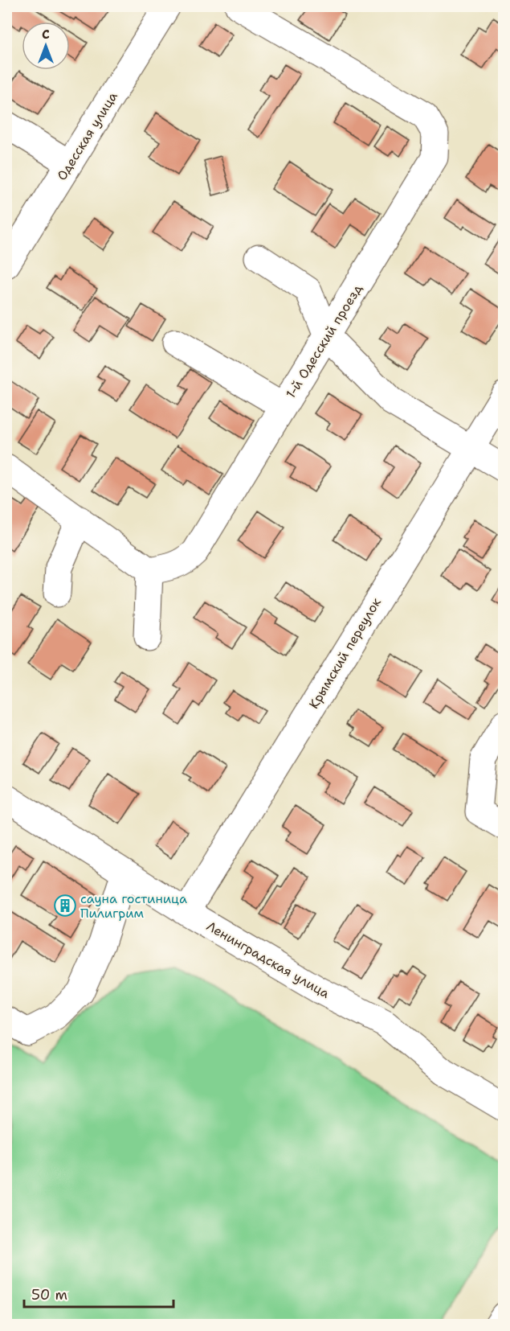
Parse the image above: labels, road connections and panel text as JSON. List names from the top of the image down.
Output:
{
  "streets": {
    "street": [
      "Одесская улица",
      "1-й Одесский проезд",
      "Крымский переулок",
      "Ленинградская улица"
    ]
  },
  "crossings": [
    ["Крымский переулок", "Ленинградская улица"]
  ],
  "places": {
    "building": ["сауна гостиница Пилигрим"]
  },
  "scale_bar": "50 m",
  "north": "top"
}
